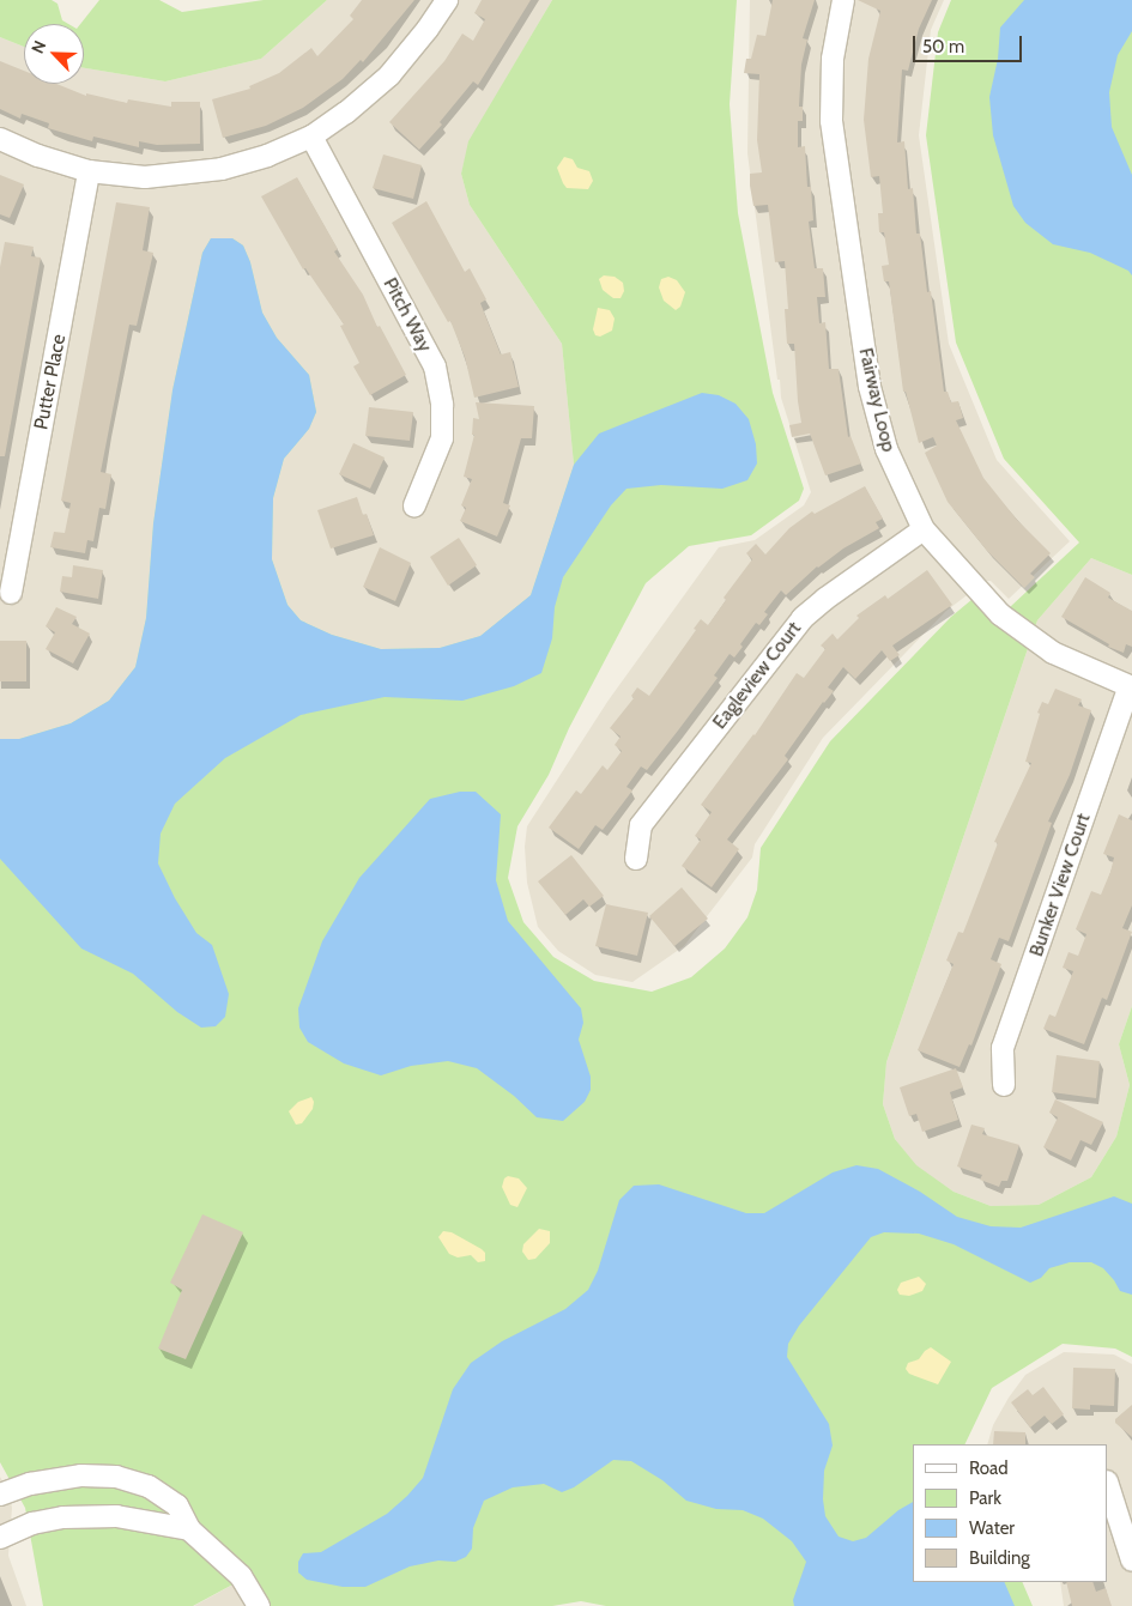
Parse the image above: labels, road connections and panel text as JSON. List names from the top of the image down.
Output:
{
  "streets": {
    "street": [
      "Pitch Way",
      "Putter Place",
      "Fairway Loop",
      "Eagleview Court",
      "Bunker View Court"
    ]
  },
  "crossings": [
    ["Fairway Loop", "Eagleview Court"],
    ["Fairway Loop", "Bunker View Court"]
  ],
  "legend": [
    "Road",
    "Park",
    "Water",
    "Building"
  ],
  "scale_bar": "50 m",
  "north": "top left"
}
